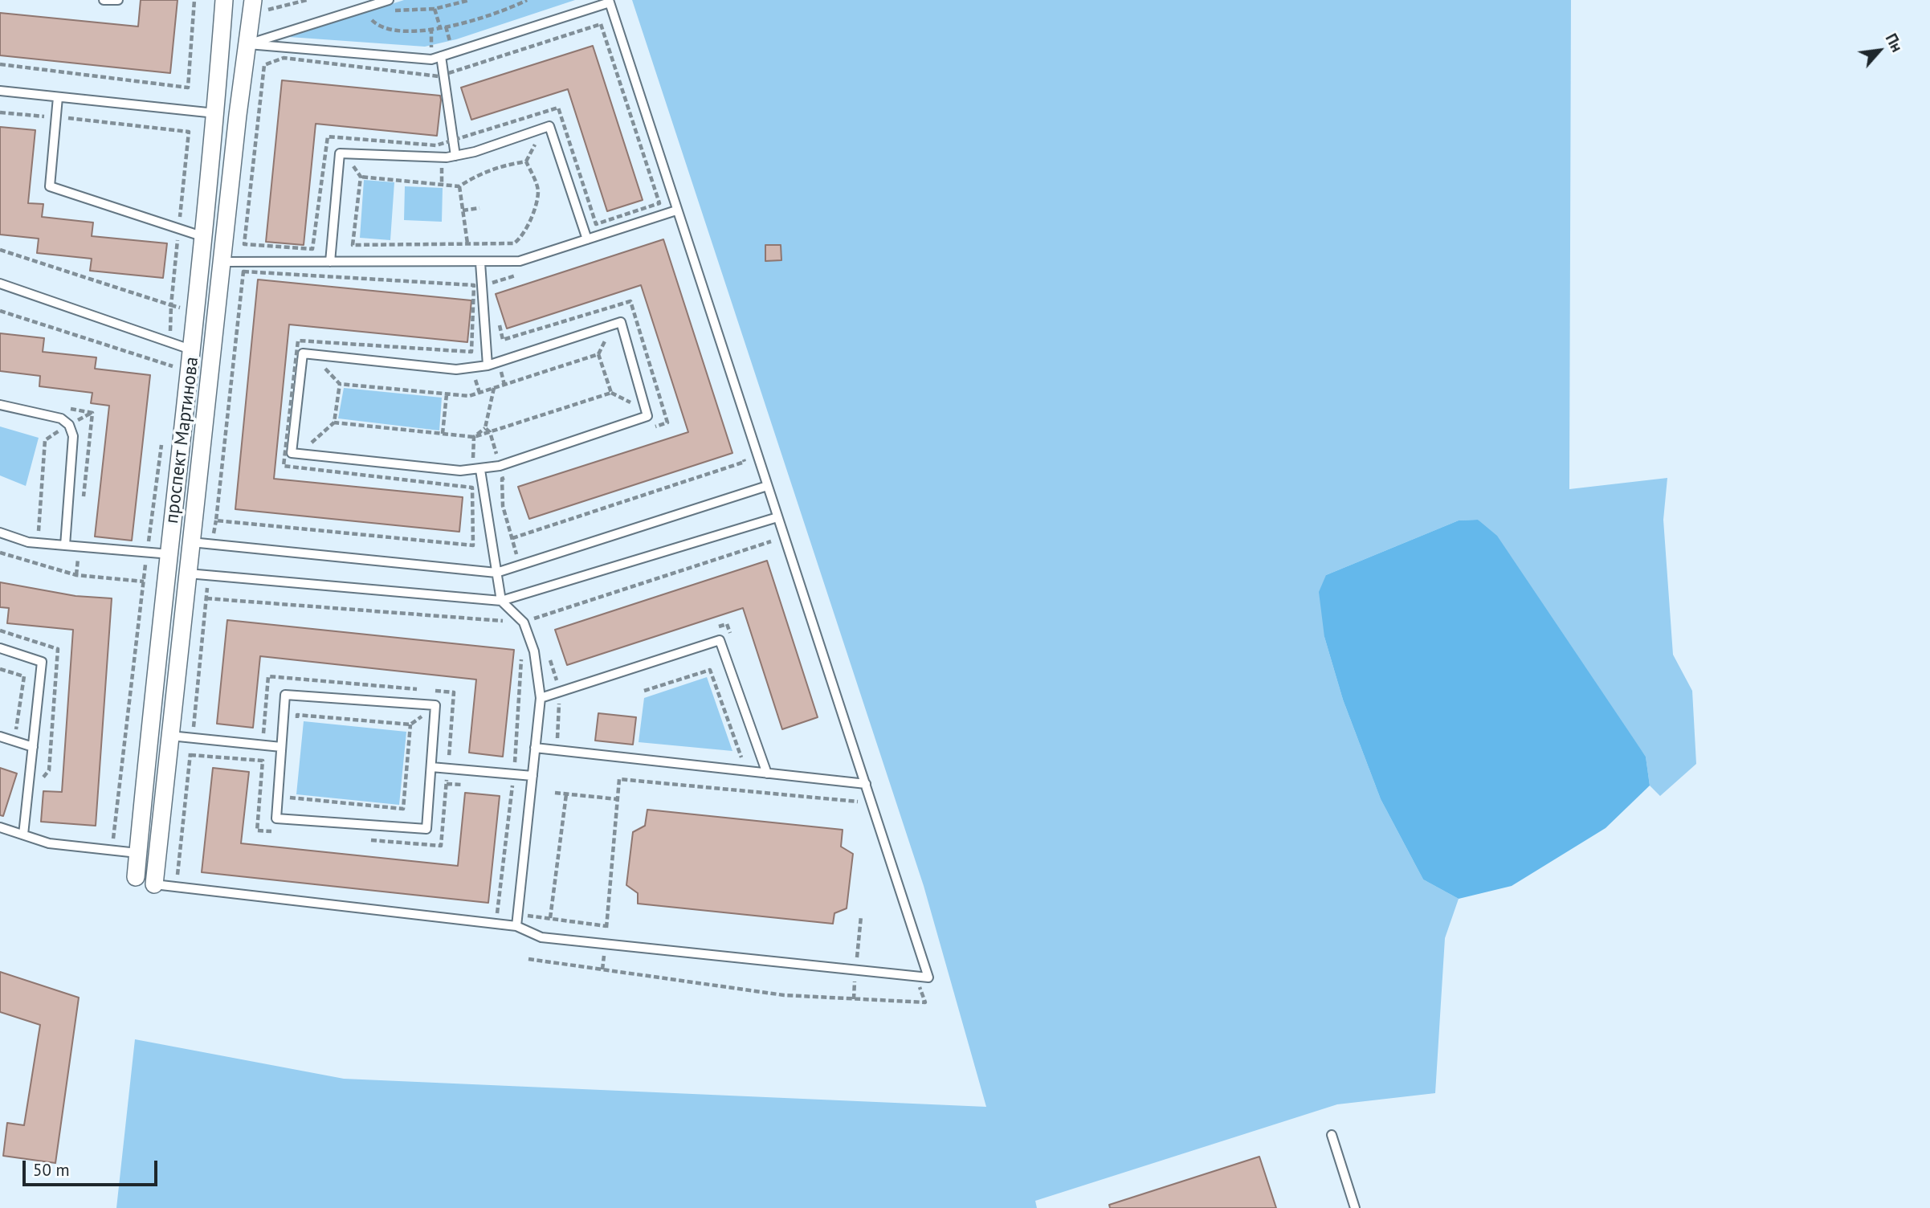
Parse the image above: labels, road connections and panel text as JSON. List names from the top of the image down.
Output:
{
  "streets": {
    "street": ["проспект Мартинова"]
  },
  "scale_bar": "50 m",
  "north": "top right"
}
